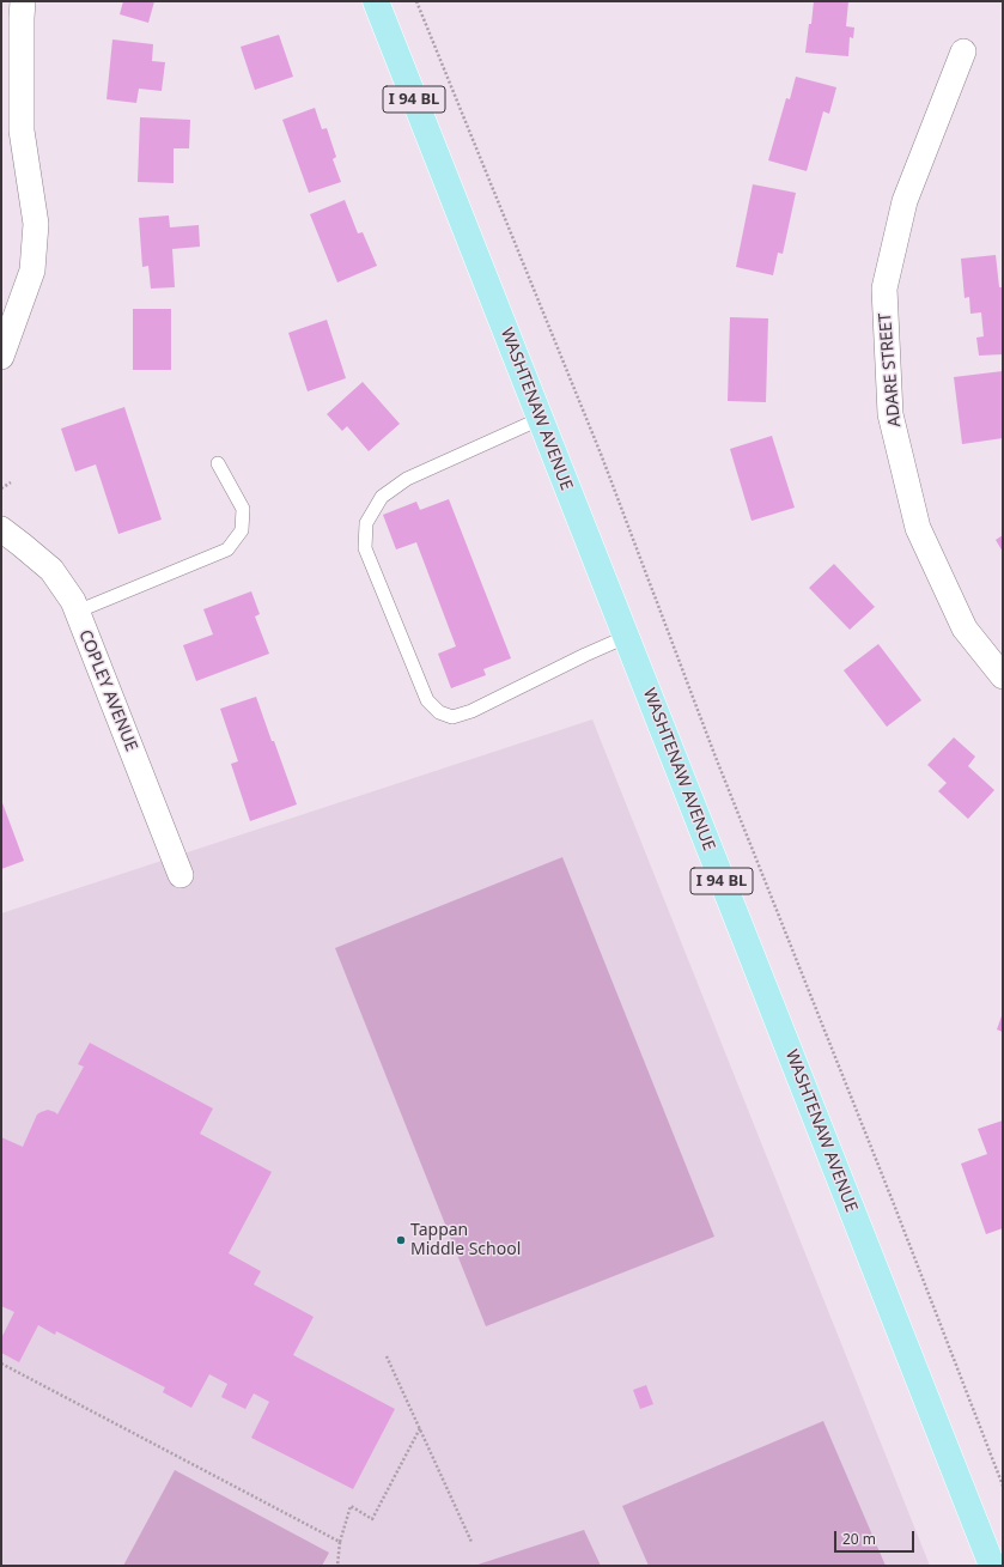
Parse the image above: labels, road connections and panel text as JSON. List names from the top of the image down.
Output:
{
  "streets": {
    "main road": ["I 94 BL", "WASHTENAW AVENUE"],
    "street": ["ADARE STREET", "COPLEY AVENUE"]
  },
  "places": ["Tappan Middle School"],
  "scale_bar": "20 m"
}
